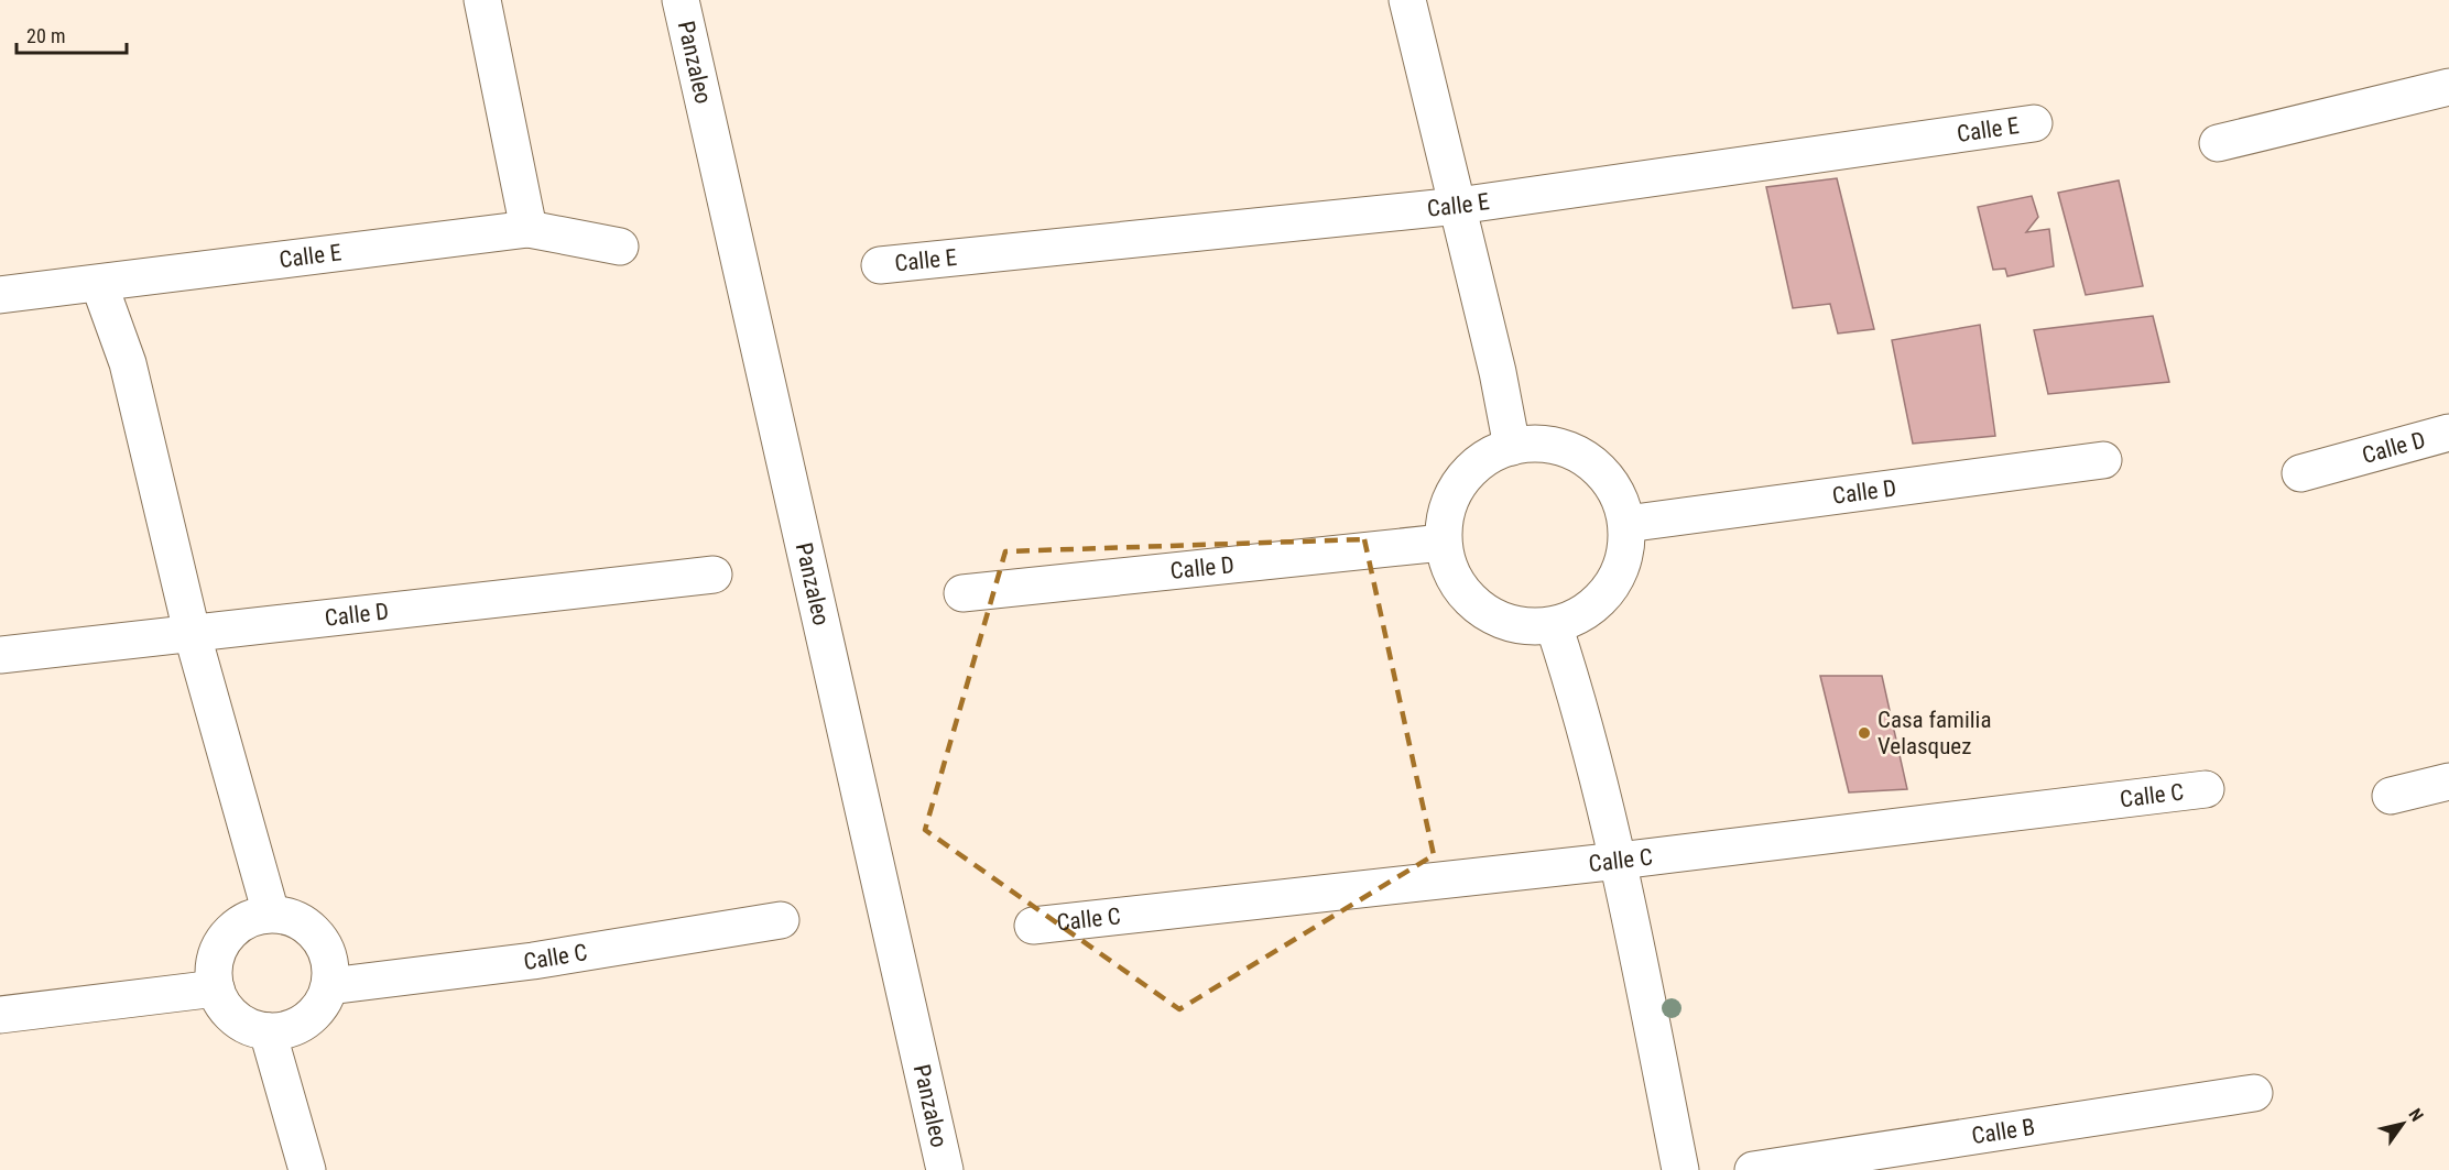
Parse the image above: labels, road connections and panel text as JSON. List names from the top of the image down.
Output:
{
  "streets": {
    "street": [
      "Panzaleo",
      "Calle E",
      "Calle D",
      "Calle C",
      "Calle B"
    ]
  },
  "places": ["Casa familia Velasquez"],
  "scale_bar": "20 m",
  "north": "top right"
}
